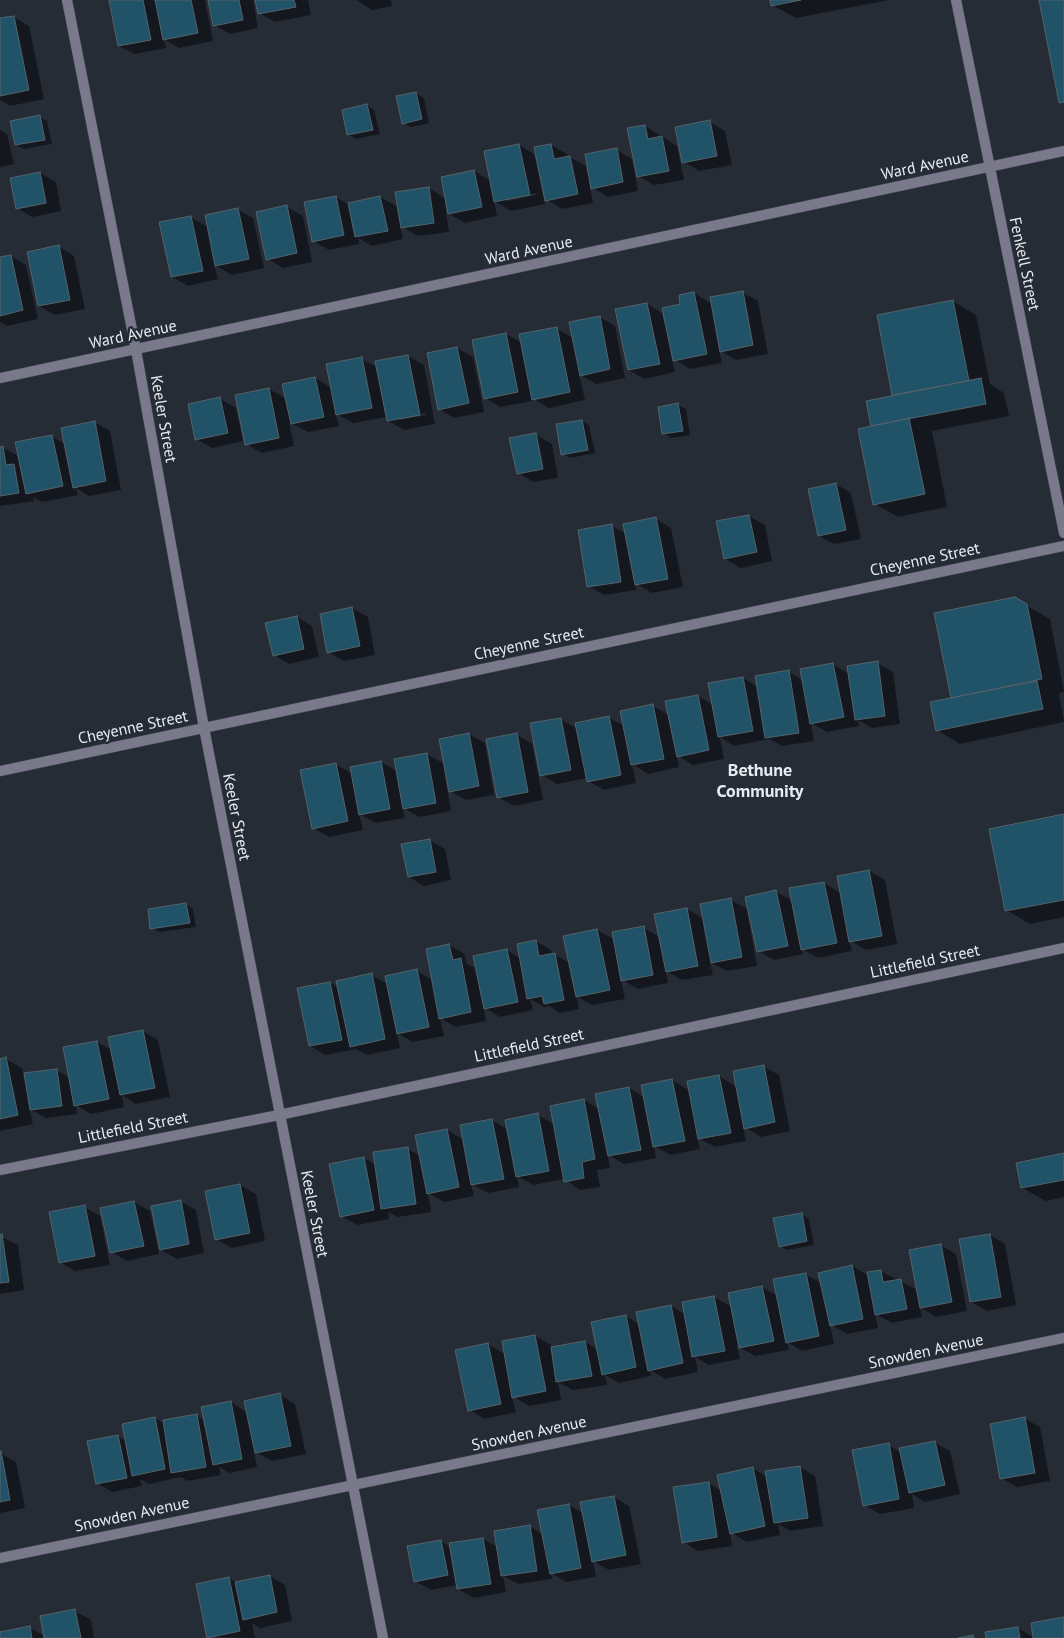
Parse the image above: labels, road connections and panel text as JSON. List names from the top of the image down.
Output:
{
  "streets": {
    "street": [
      "Ward Avenue",
      "Fenkell Street",
      "Keeler Street",
      "Cheyenne Street",
      "Littlefield Street",
      "Snowden Avenue"
    ]
  },
  "crossings": [
    ["Ward Avenue", "Fenkell Street"],
    ["Ward Avenue", "Keeler Street"],
    ["Keeler Street", "Cheyenne Street"],
    ["Keeler Street", "Littlefield Street"],
    ["Keeler Street", "Snowden Avenue"]
  ],
  "districts": ["Bethune Community"]
}
